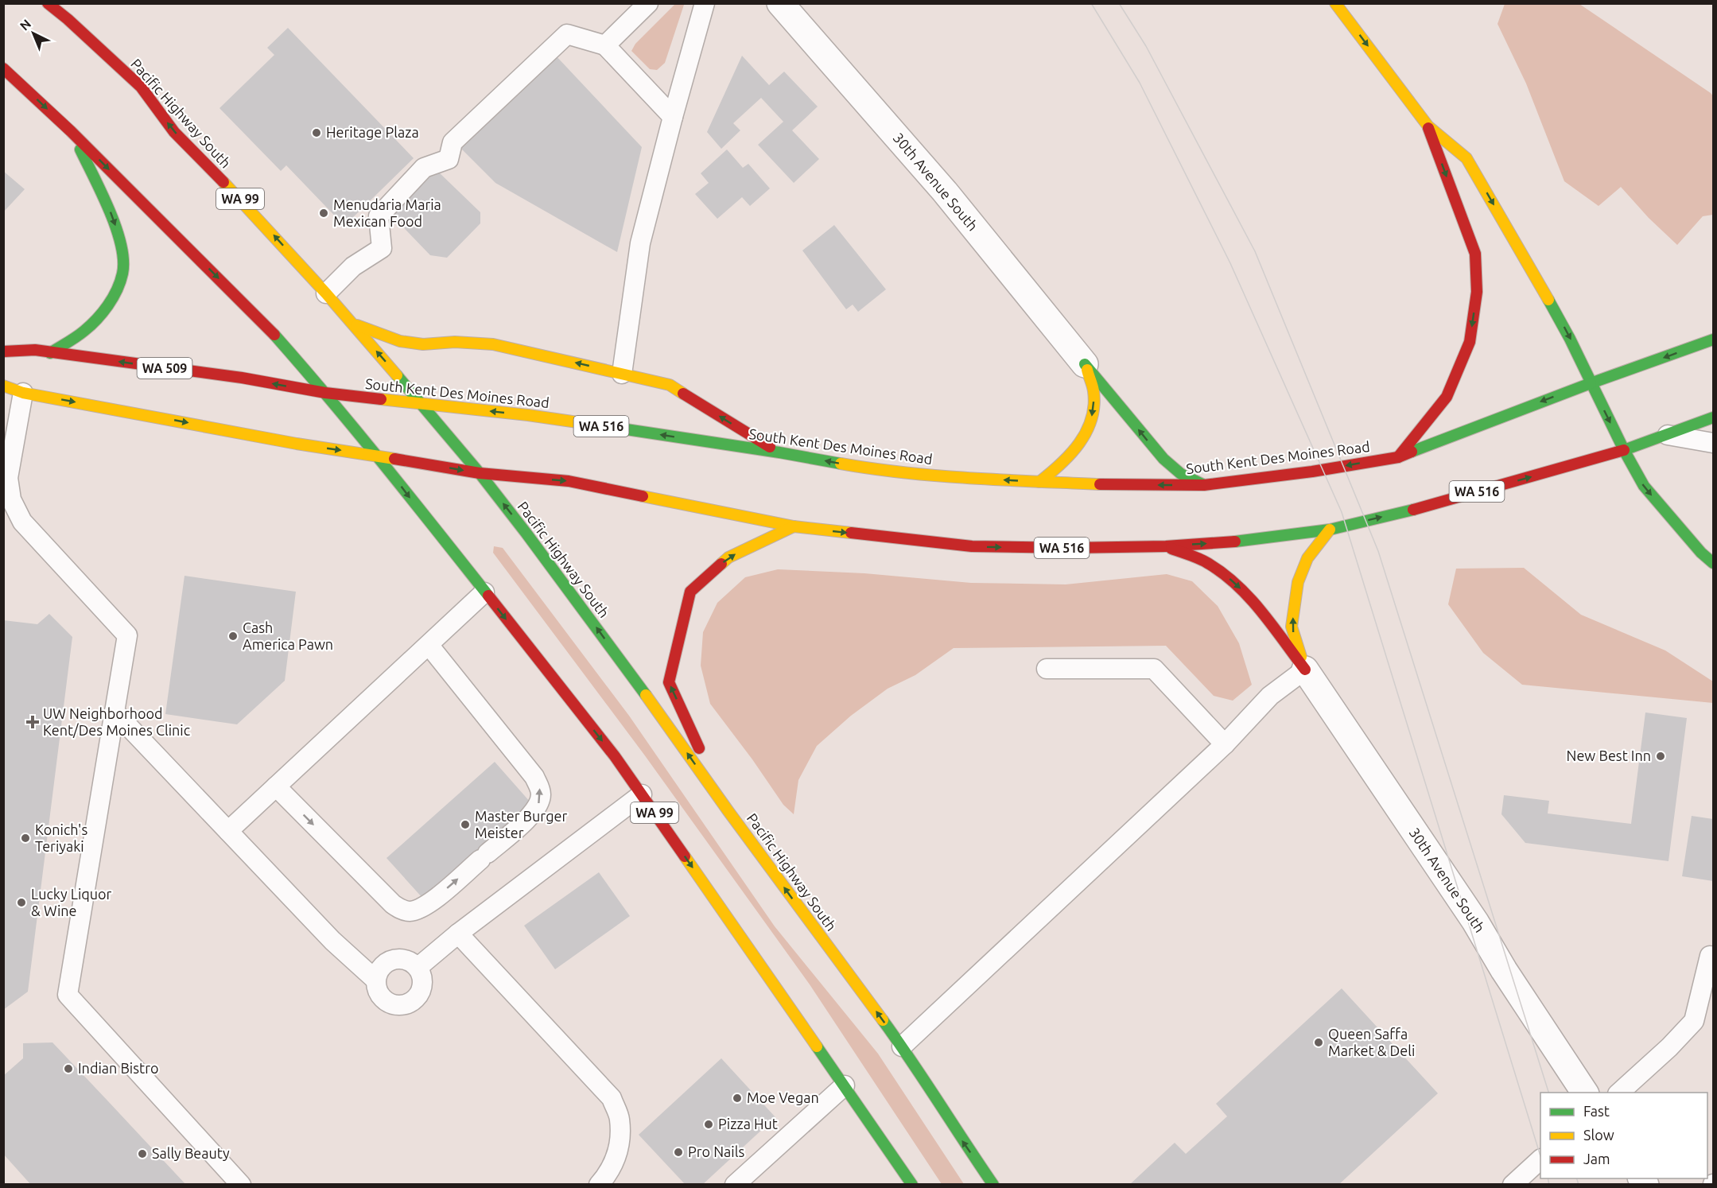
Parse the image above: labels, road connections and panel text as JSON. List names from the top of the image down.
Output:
{
  "streets": {
    "main road": [
      "Pacific Highway South",
      "WA 99",
      "WA 509",
      "South Kent Des Moines Road",
      "WA 516"
    ],
    "street": ["30th Avenue South"]
  },
  "crossings": [
    ["Pacific Highway South", "South Kent Des Moines Road"],
    ["Pacific Highway South", "WA 516"],
    ["WA 99", "South Kent Des Moines Road"],
    ["WA 99", "WA 516"]
  ],
  "places": {
    "other": [
      "Heritage Plaza",
      "Menudaria Maria Mexican Food",
      "Cash America Pawn",
      "New Best Inn",
      "Master Burger Meister",
      "Konich's Teriyaki",
      "Lucky Liquor & Wine",
      "Queen Saffa Market & Deli",
      "Indian Bistro",
      "Moe Vegan",
      "Pizza Hut",
      "Pro Nails",
      "Sally Beauty"
    ],
    "health": ["UW Neighborhood Kent/Des Moines Clinic"]
  },
  "legend": ["Fast", "Slow", "Jam"],
  "north": "top left"
}
